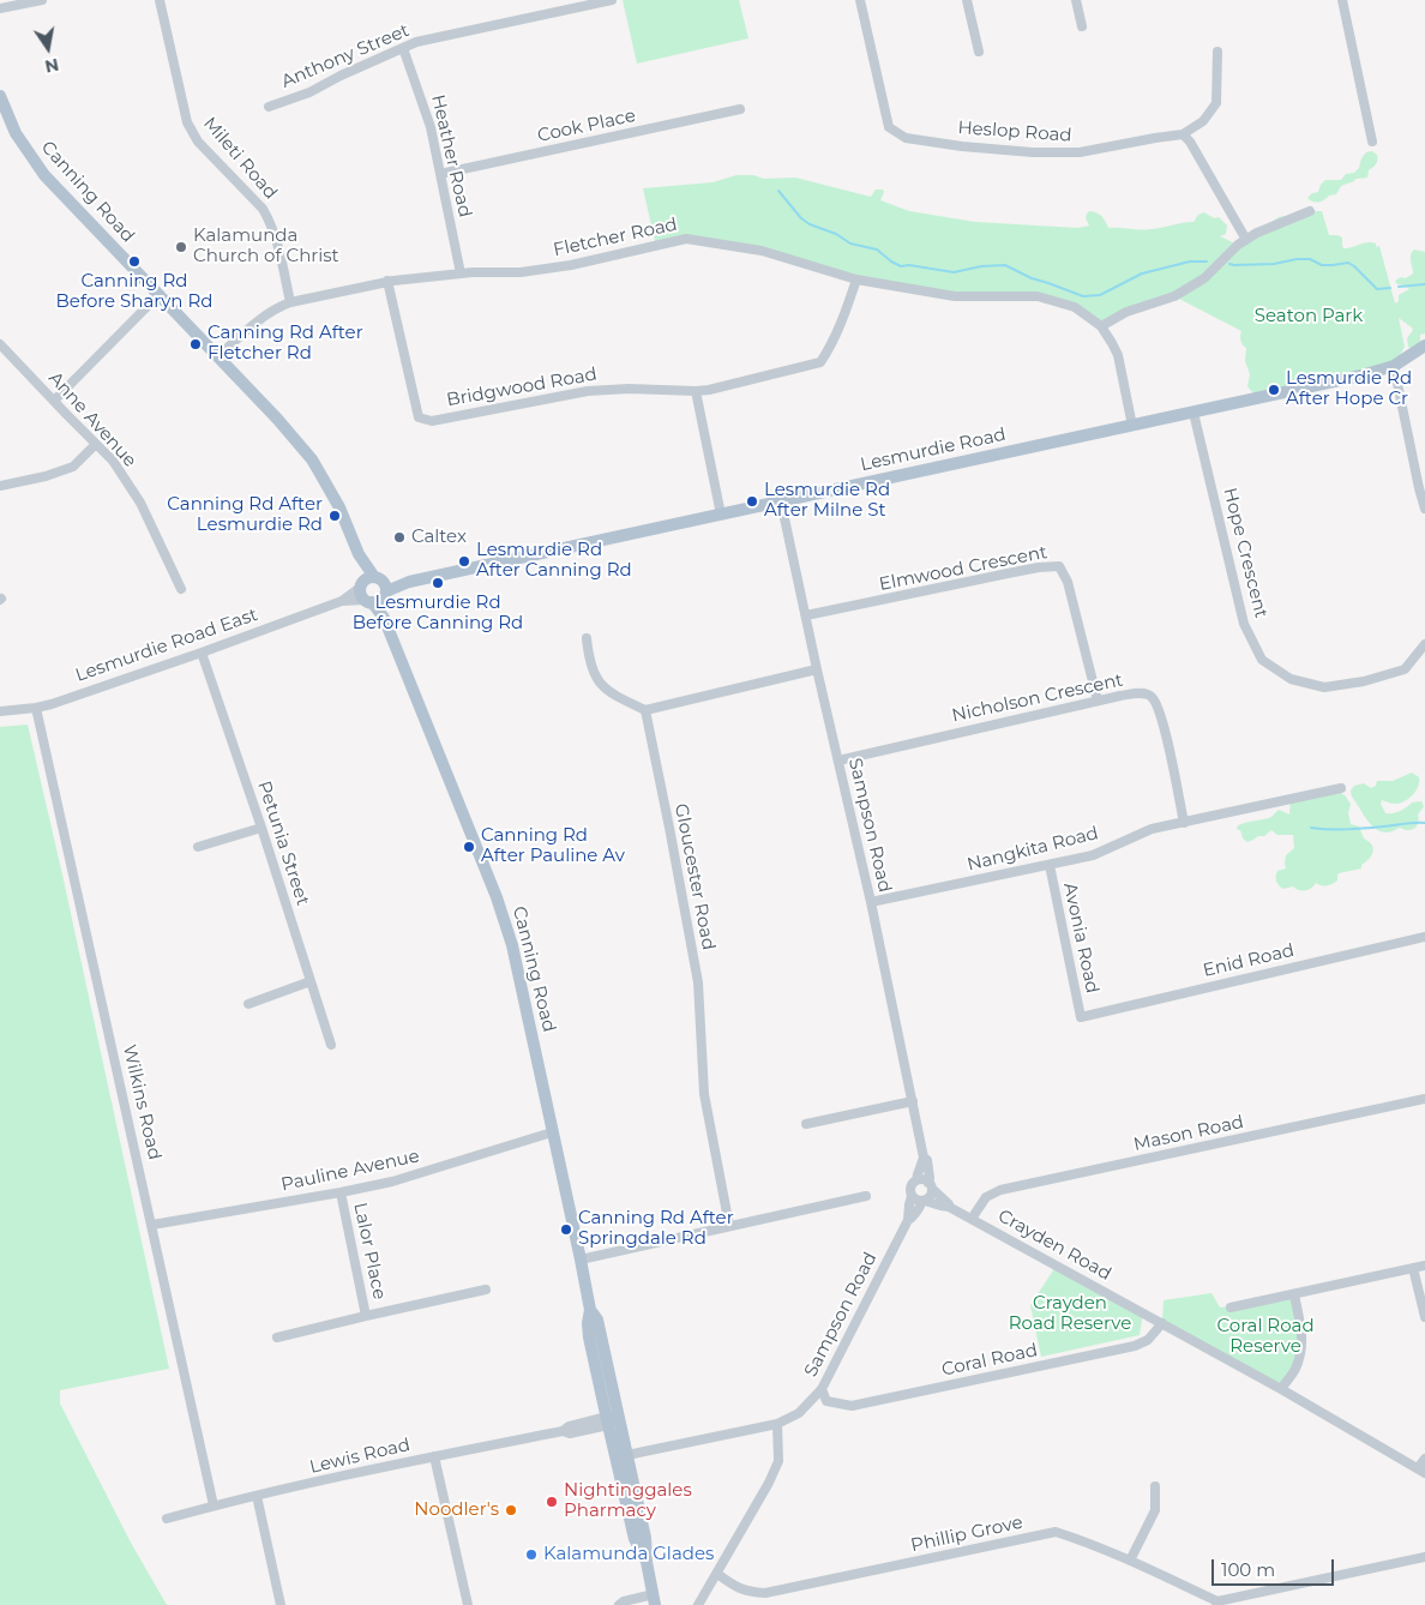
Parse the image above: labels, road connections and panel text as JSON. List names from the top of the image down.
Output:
{
  "streets": {
    "main road": ["Canning Road", "Lesmurdie Road"],
    "street": [
      "Anthony Street",
      "Cook Place",
      "Heslop Road",
      "Heather Road",
      "Mileti Road",
      "Fletcher Road",
      "Bridgwood Road",
      "Anne Avenue",
      "Hope Crescent",
      "Elmwood Crescent",
      "Lesmurdie Road East",
      "Nicholson Crescent",
      "Sampson Road",
      "Petunia Street",
      "Nangkita Road",
      "Gloucester Road",
      "Avonia Road",
      "Enid Road",
      "Wilkins Road",
      "Mason Road",
      "Pauline Avenue",
      "Crayden Road",
      "Lalor Place",
      "Coral Road",
      "Lewis Road",
      "Phillip Grove"
    ]
  },
  "crossings": [
    ["Anthony Street", "Heather Road"],
    ["Cook Place", "Heather Road"],
    ["Heather Road", "Fletcher Road"],
    ["Mileti Road", "Fletcher Road"],
    ["Canning Road", "Fletcher Road"],
    ["Canning Road", "Lesmurdie Road"],
    ["Canning Road", "Lesmurdie Road East"],
    ["Canning Road", "Sampson Road"],
    ["Canning Road", "Pauline Avenue"],
    ["Canning Road", "Lewis Road"],
    ["Fletcher Road", "Bridgwood Road"],
    ["Fletcher Road", "Lesmurdie Road"],
    ["Lesmurdie Road", "Hope Crescent"],
    ["Lesmurdie Road", "Lesmurdie Road East"],
    ["Lesmurdie Road", "Sampson Road"],
    ["Elmwood Crescent", "Nicholson Crescent"],
    ["Elmwood Crescent", "Sampson Road"],
    ["Lesmurdie Road East", "Petunia Street"],
    ["Lesmurdie Road East", "Wilkins Road"],
    ["Nicholson Crescent", "Sampson Road"],
    ["Nicholson Crescent", "Nangkita Road"],
    ["Sampson Road", "Nangkita Road"],
    ["Sampson Road", "Crayden Road"],
    ["Sampson Road", "Coral Road"],
    ["Nangkita Road", "Avonia Road"],
    ["Avonia Road", "Enid Road"],
    ["Wilkins Road", "Pauline Avenue"],
    ["Wilkins Road", "Lewis Road"],
    ["Mason Road", "Crayden Road"],
    ["Pauline Avenue", "Lalor Place"],
    ["Crayden Road", "Coral Road"]
  ],
  "parks": ["Seaton Park", "Crayden Road Reserve", "Coral Road Reserve"],
  "places": [
    "Kalamunda Church of Christ",
    "Canning Rd Before Sharyn Rd",
    "Canning Rd After Fletcher Rd",
    "Lesmurdie Rd After Hope Cr",
    "Lesmurdie Rd After Milne St",
    "Canning Rd After Lesmurdie Rd",
    "Caltex",
    "Lesmurdie Rd After Canning Rd",
    "Lesmurdie Rd Before Canning Rd",
    "Canning Rd After Pauline Av",
    "Canning Rd After Springdale Rd",
    "Nightinggales Pharmacy",
    "Noodler's",
    "Kalamunda Glades"
  ],
  "scale_bar": "100 m",
  "north": "bottom"
}
